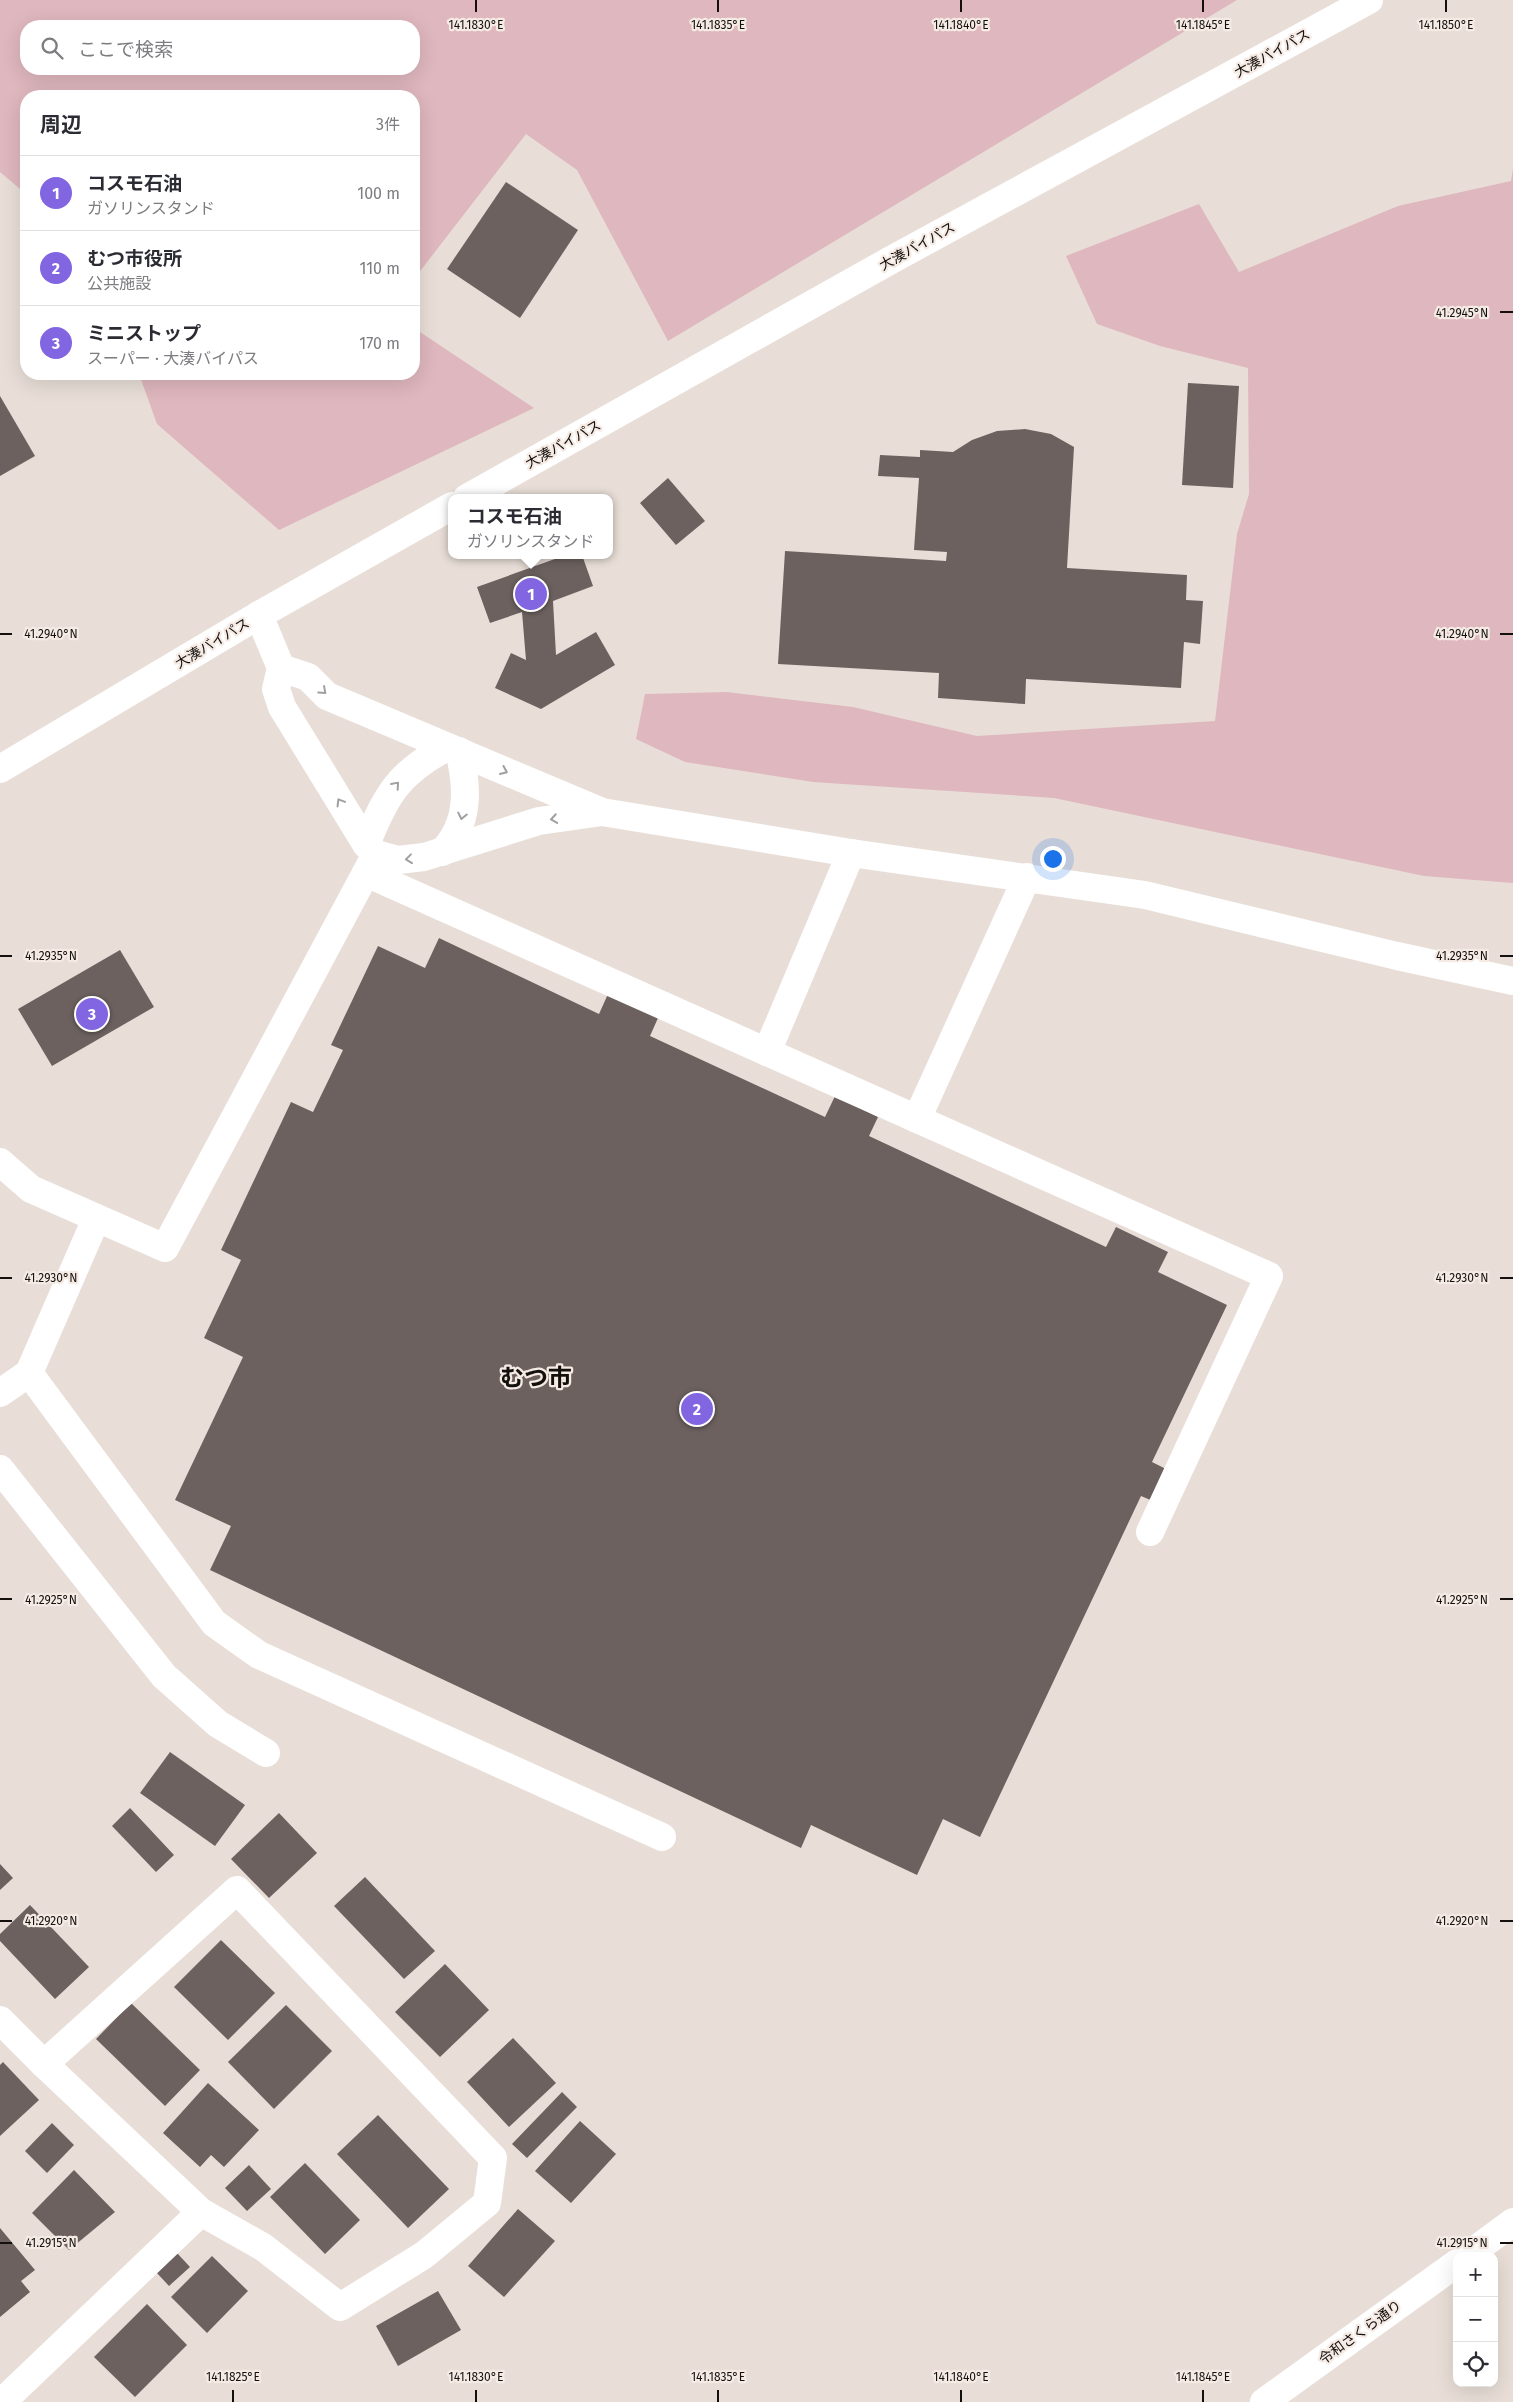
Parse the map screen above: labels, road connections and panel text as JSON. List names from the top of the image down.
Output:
{
  "streets": {
    "main road": ["大湊バイパス", "令和さくら通り"]
  },
  "districts": ["むつ市"],
  "page": {
    "search": "ここで検索",
    "heading": ["周辺", "3件"],
    "list": [
      {
        "mark": "1",
        "name": "コスモ石油",
        "note": "ガソリンスタンド",
        "value": "100 m"
      },
      {
        "mark": "2",
        "name": "むつ市役所",
        "note": "公共施設",
        "value": "110 m"
      },
      {
        "mark": "3",
        "name": "ミニストップ",
        "note": "スーパー · 大湊バイパス",
        "value": "170 m"
      }
    ],
    "popup": ["コスモ石油", "ガソリンスタンド"],
    "pins": ["1", "3", "2"],
    "map_buttons": ["+", "−"]
  },
  "coordinates": [
    "141.1830°E",
    "141.1835°E",
    "141.1840°E",
    "141.1845°E",
    "141.1850°E",
    "41.2945°N",
    "41.2940°N",
    "41.2935°N",
    "41.2930°N",
    "41.2925°N",
    "41.2920°N",
    "41.2915°N",
    "141.1825°E"
  ]
}
